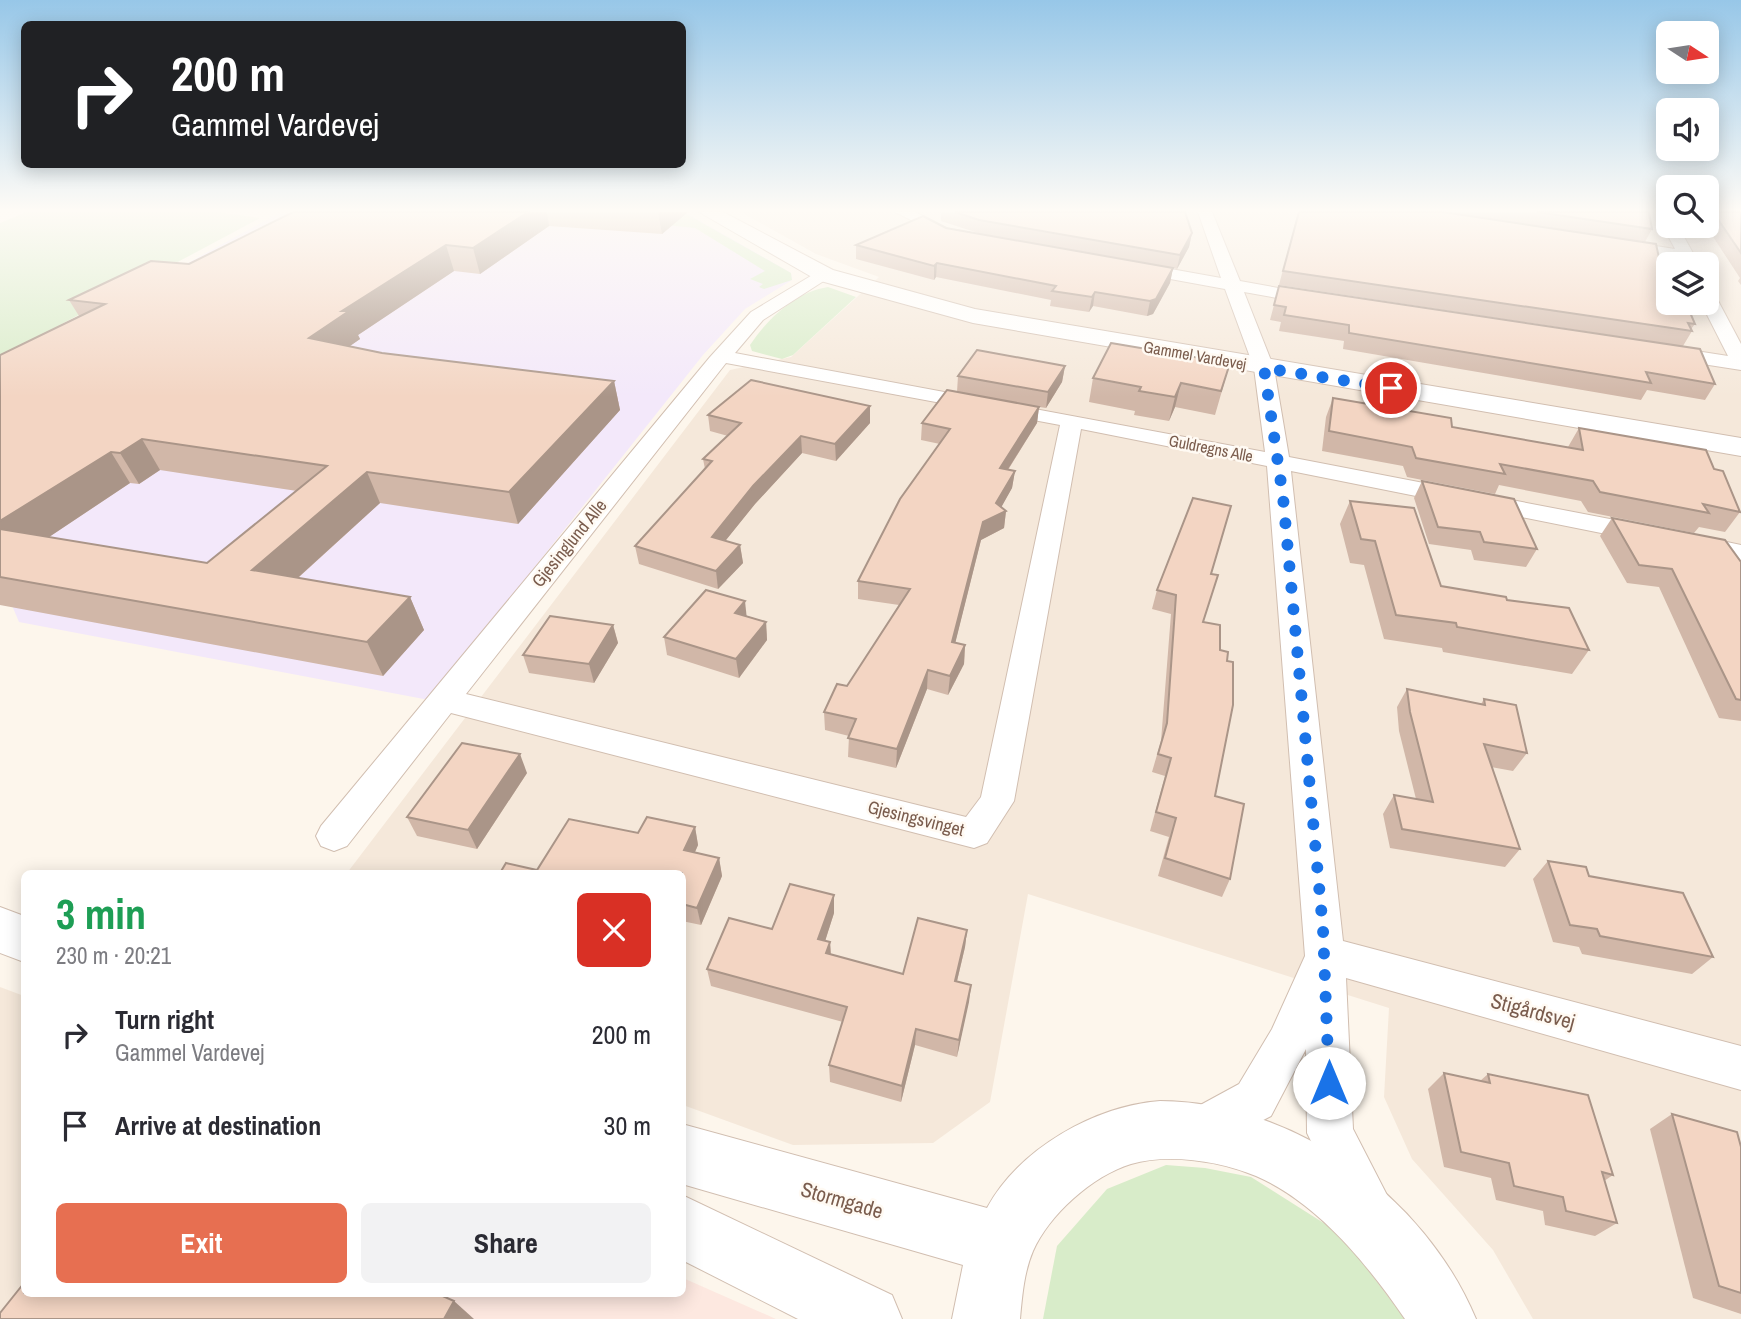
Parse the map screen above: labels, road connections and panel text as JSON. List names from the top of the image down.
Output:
{
  "streets": {
    "street": [
      "Gammel Vardevej",
      "Guldregns Alle",
      "Gjesinglund Alle",
      "Gjesingsvinget",
      "Stigårdsvej",
      "Stormgade"
    ]
  },
  "crossings": [
    ["Gammel Vardevej", "Gjesinglund Alle"],
    ["Guldregns Alle", "Gjesinglund Alle"],
    ["Guldregns Alle", "Gjesingsvinget"],
    ["Gjesinglund Alle", "Gjesingsvinget"]
  ],
  "north": "right",
  "page": {
    "turn": ["200 m", "Gammel Vardevej"],
    "heading": ["3 min", "230 m · 20:21"],
    "list": [
      {
        "name": "Turn right",
        "note": "Gammel Vardevej",
        "value": "200 m"
      },
      {
        "name": "Arrive at destination",
        "value": "30 m"
      }
    ],
    "buttons": ["Exit", "Share"]
  }
}
